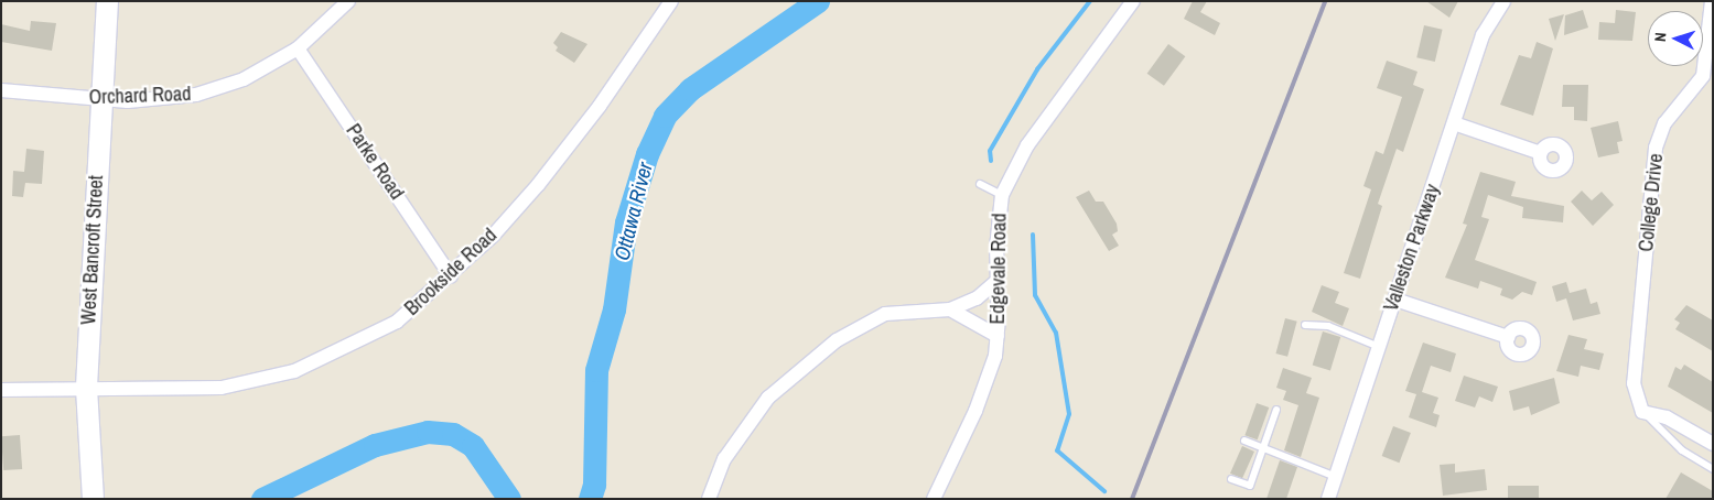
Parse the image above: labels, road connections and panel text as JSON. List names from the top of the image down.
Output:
{
  "streets": {
    "main road": ["West Bancroft Street"],
    "street": [
      "Orchard Road",
      "Parke Road",
      "College Drive",
      "Valleston Parkway",
      "Edgevale Road",
      "Brookside Road"
    ]
  },
  "crossings": [
    ["Orchard Road", "Parke Road"],
    ["Orchard Road", "West Bancroft Street"],
    ["Parke Road", "Brookside Road"],
    ["West Bancroft Street", "Brookside Road"]
  ],
  "water": ["Ottawa River"],
  "north": "left"
}
